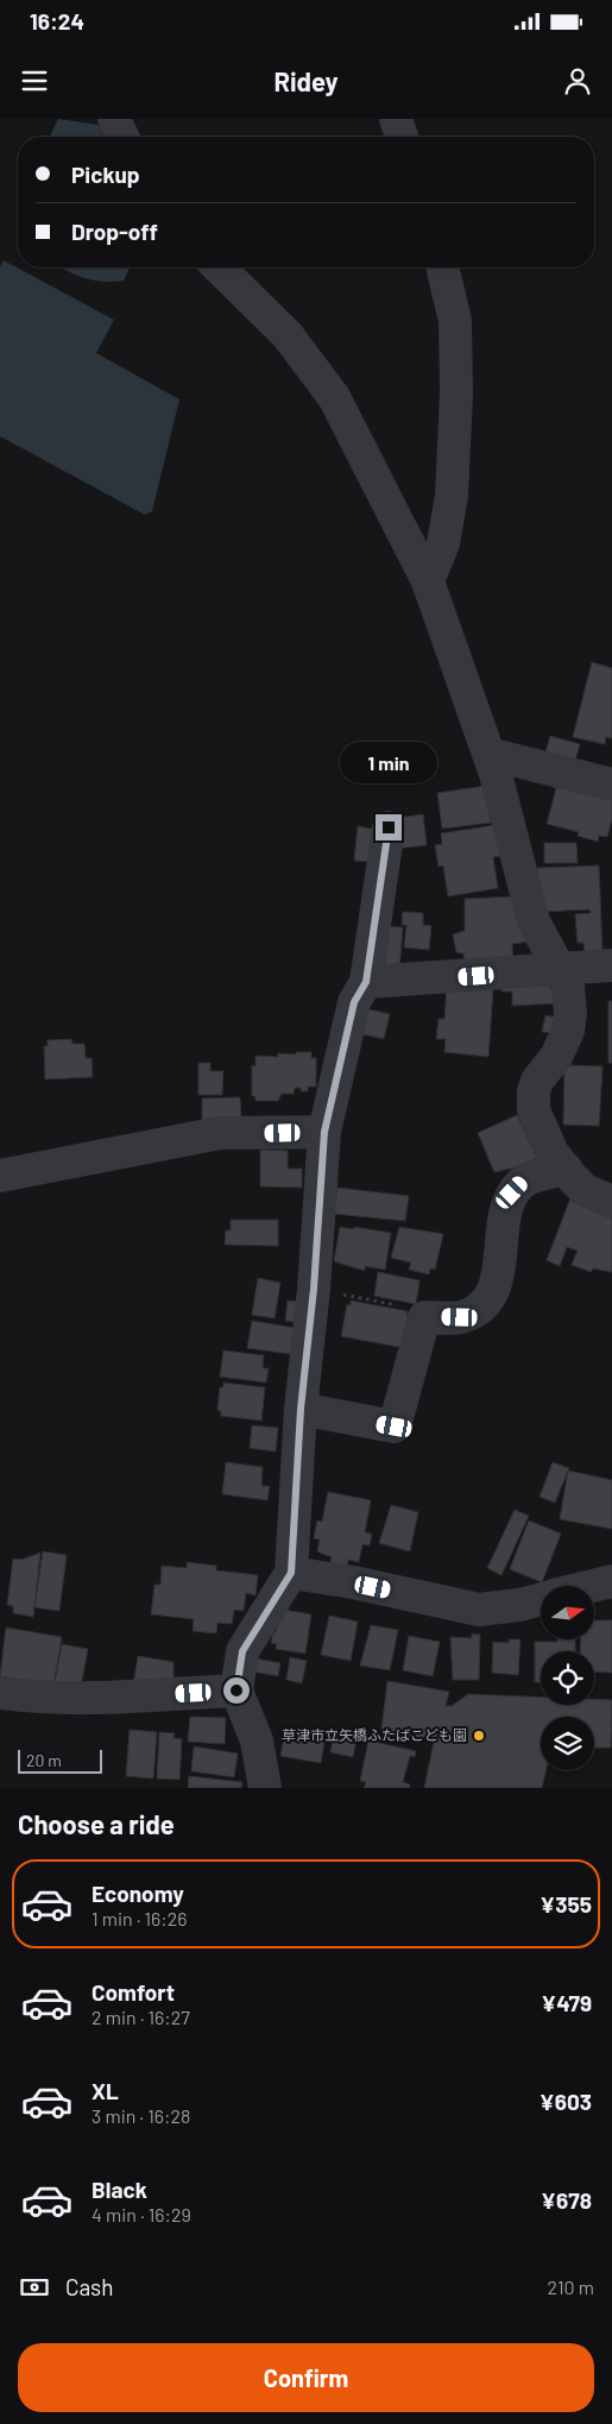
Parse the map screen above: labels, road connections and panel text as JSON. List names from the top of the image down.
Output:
{
  "places": ["草津市立矢橋ふたばこども園"],
  "scale_bar": "20 m",
  "north": "right",
  "page": {
    "status": "16:24",
    "header": "Ridey",
    "banner": ["Pickup", "Drop-off"],
    "bubble": "1 min",
    "scale": "20 m",
    "heading": "Choose a ride",
    "list": [
      {
        "name": "Economy",
        "note": "1 min · 16:26",
        "value": "¥355"
      },
      {
        "name": "Comfort",
        "note": "2 min · 16:27",
        "value": "¥479"
      },
      {
        "name": "XL",
        "note": "3 min · 16:28",
        "value": "¥603"
      },
      {
        "name": "Black",
        "note": "4 min · 16:29",
        "value": "¥678"
      }
    ],
    "pay": ["Cash", "210 m"],
    "buttons": "Confirm"
  }
}
